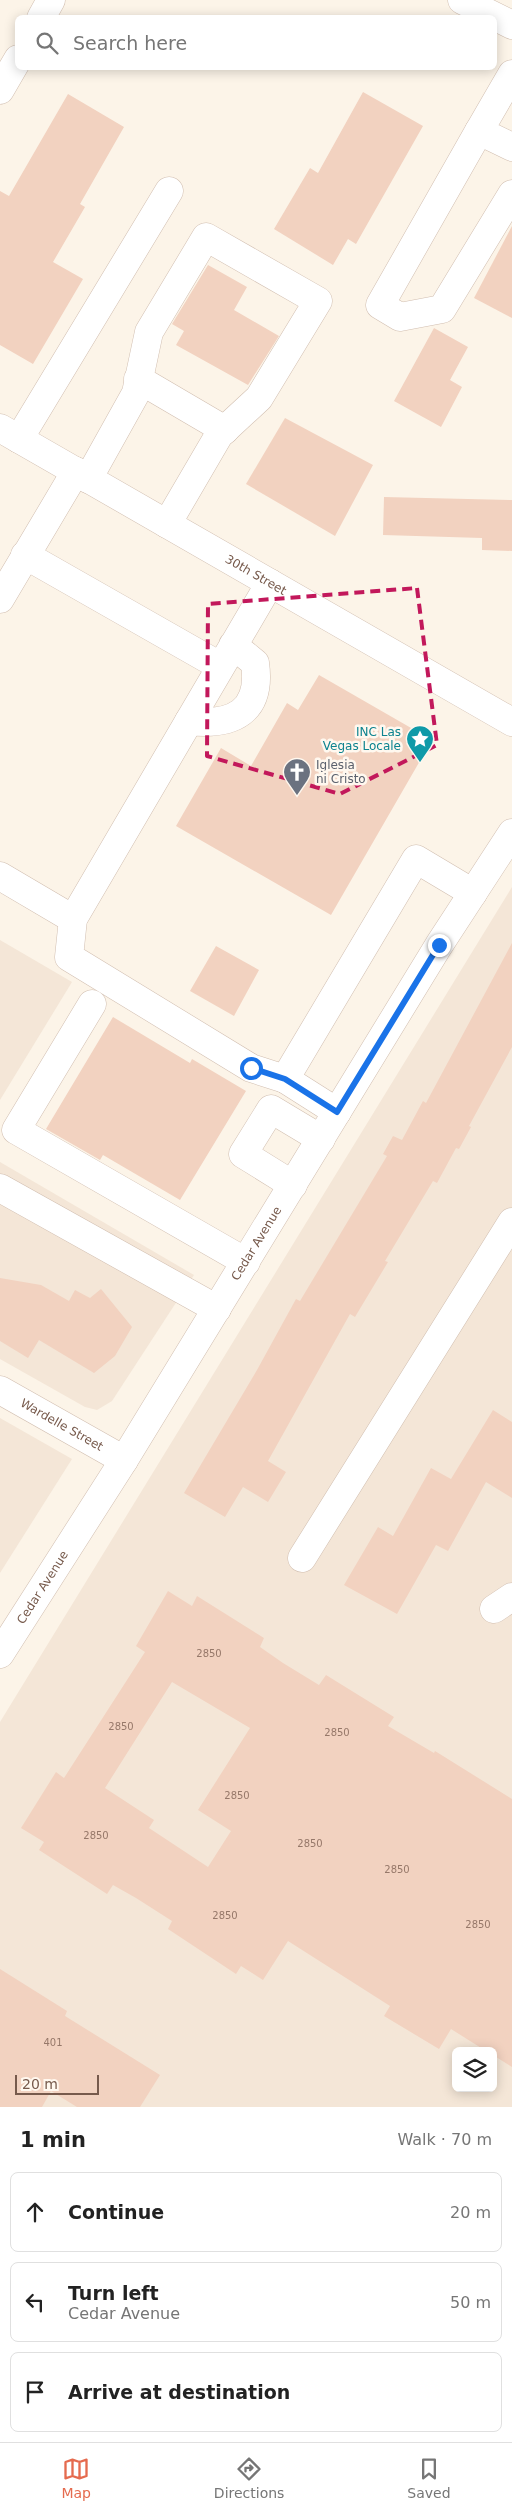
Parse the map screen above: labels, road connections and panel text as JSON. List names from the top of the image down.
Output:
{
  "streets": {
    "street": ["30th Street", "Cedar Avenue", "Wardelle Street"]
  },
  "crossings": [
    ["Cedar Avenue", "Wardelle Street"]
  ],
  "places": {
    "place": ["INC Las Vegas Locale"],
    "church": ["Iglesia ni Cristo"]
  },
  "house_numbers": [
    "2850",
    "2850",
    "2850",
    "2850",
    "2850",
    "2850",
    "2850",
    "2850",
    "2850",
    "401"
  ],
  "scale_bar": "20 m",
  "page": {
    "search": "Search here",
    "scale": "20 m",
    "heading": ["1 min", "Walk · 70 m"],
    "list": [
      ["Continue", "20 m"],
      ["Turn left", "Cedar Avenue", "50 m"],
      "Arrive at destination"
    ],
    "nav": ["Map", "Directions", "Saved"]
  }
}
